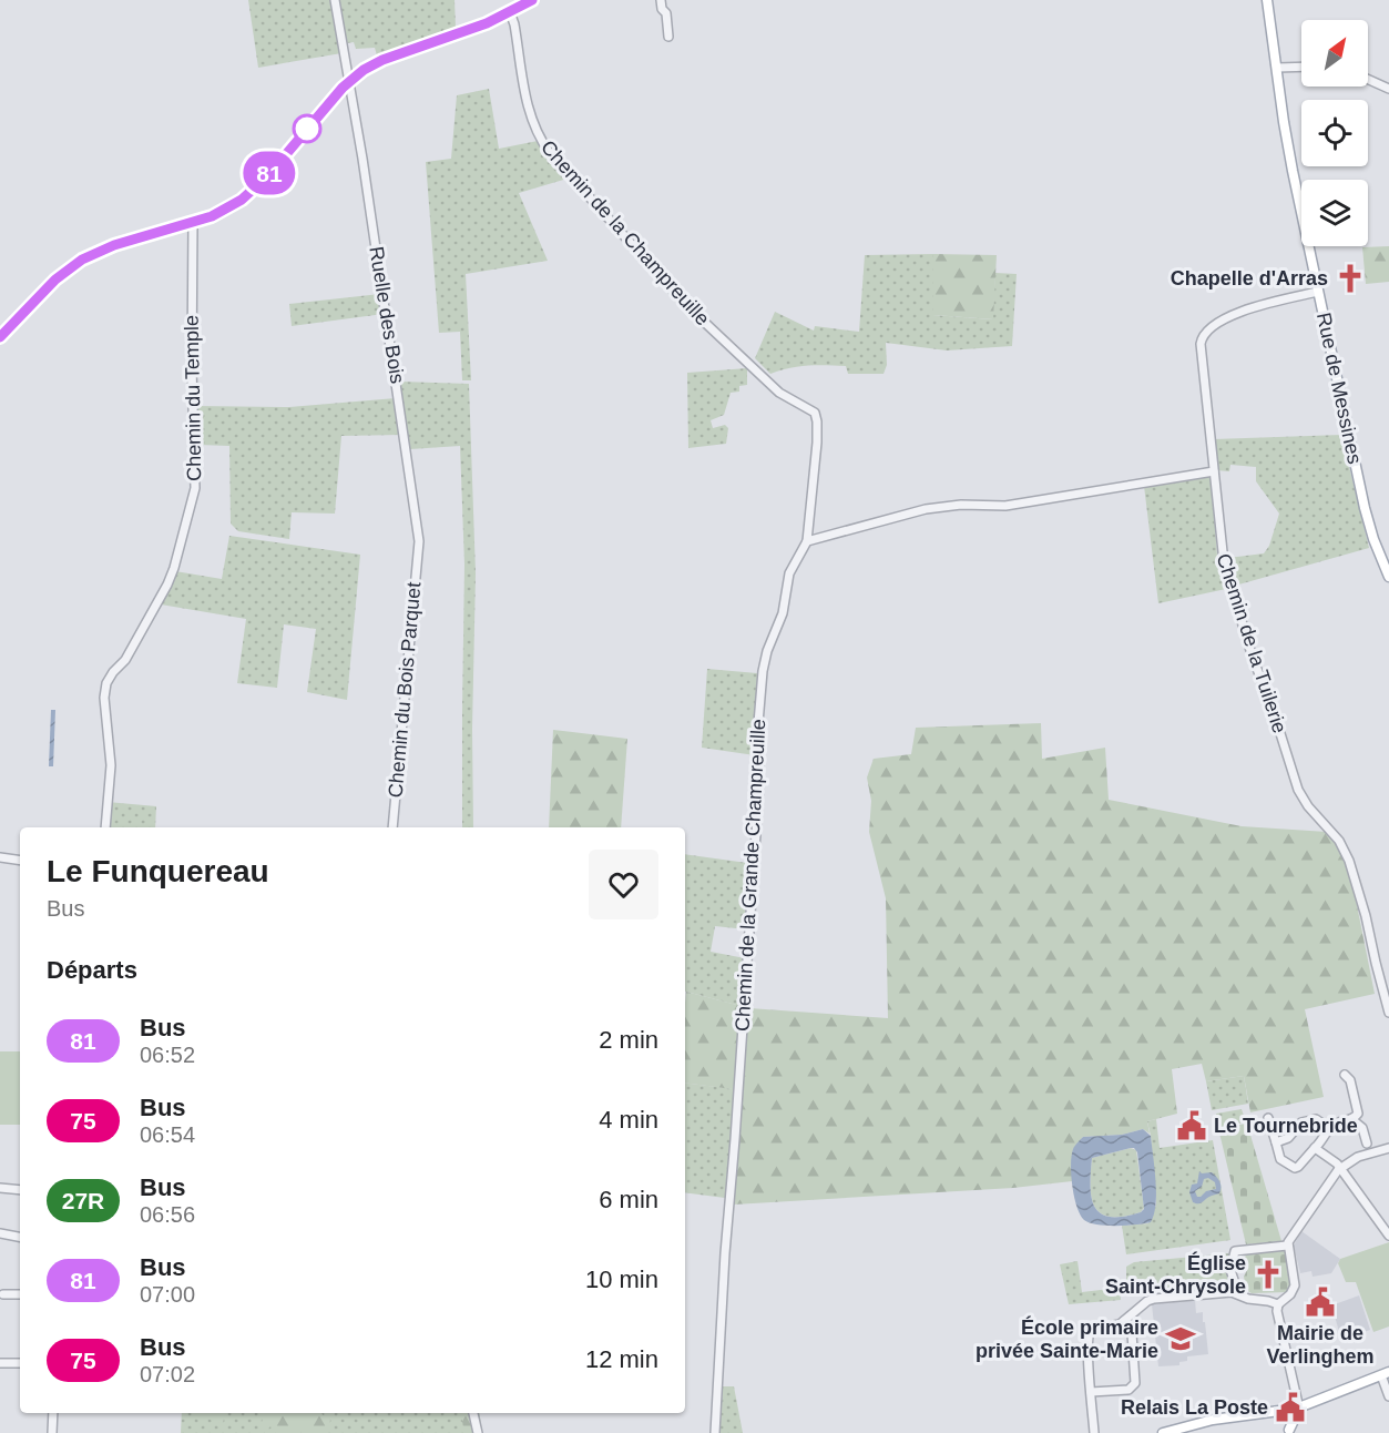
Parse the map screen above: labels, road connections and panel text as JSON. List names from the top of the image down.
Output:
{
  "streets": {
    "main road": ["Rue de Messines"],
    "street": [
      "Chemin de la Champreuille",
      "Ruelle des Bois",
      "Chemin du Temple",
      "Chemin de la Tuilerie",
      "Chemin du Bois Parquet",
      "Chemin de la Grande Champreuille"
    ]
  },
  "crossings": [
    ["Chemin de la Champreuille", "Chemin de la Grande Champreuille"],
    ["Ruelle des Bois", "Chemin du Bois Parquet"],
    ["Rue de Messines", "Chemin de la Tuilerie"]
  ],
  "places": {
    "church": ["Chapelle d'Arras", "Église Saint-Chrysole"],
    "public building": ["Le Tournebride", "Mairie de Verlinghem", "Relais La Poste"],
    "school or university": ["École primaire privée Sainte-Marie"]
  },
  "lines": ["bus line 81"],
  "north": "top right",
  "page": {
    "on_map": "81",
    "heading": [
      ["Le Funquereau", "Bus"],
      "Départs"
    ],
    "list": [
      {
        "mark": "81",
        "name": "Bus",
        "note": "06:52",
        "value": "2 min"
      },
      {
        "mark": "75",
        "name": "Bus",
        "note": "06:54",
        "value": "4 min"
      },
      {
        "mark": "27R",
        "name": "Bus",
        "note": "06:56",
        "value": "6 min"
      },
      {
        "mark": "81",
        "name": "Bus",
        "note": "07:00",
        "value": "10 min"
      },
      {
        "mark": "75",
        "name": "Bus",
        "note": "07:02",
        "value": "12 min"
      }
    ]
  }
}
